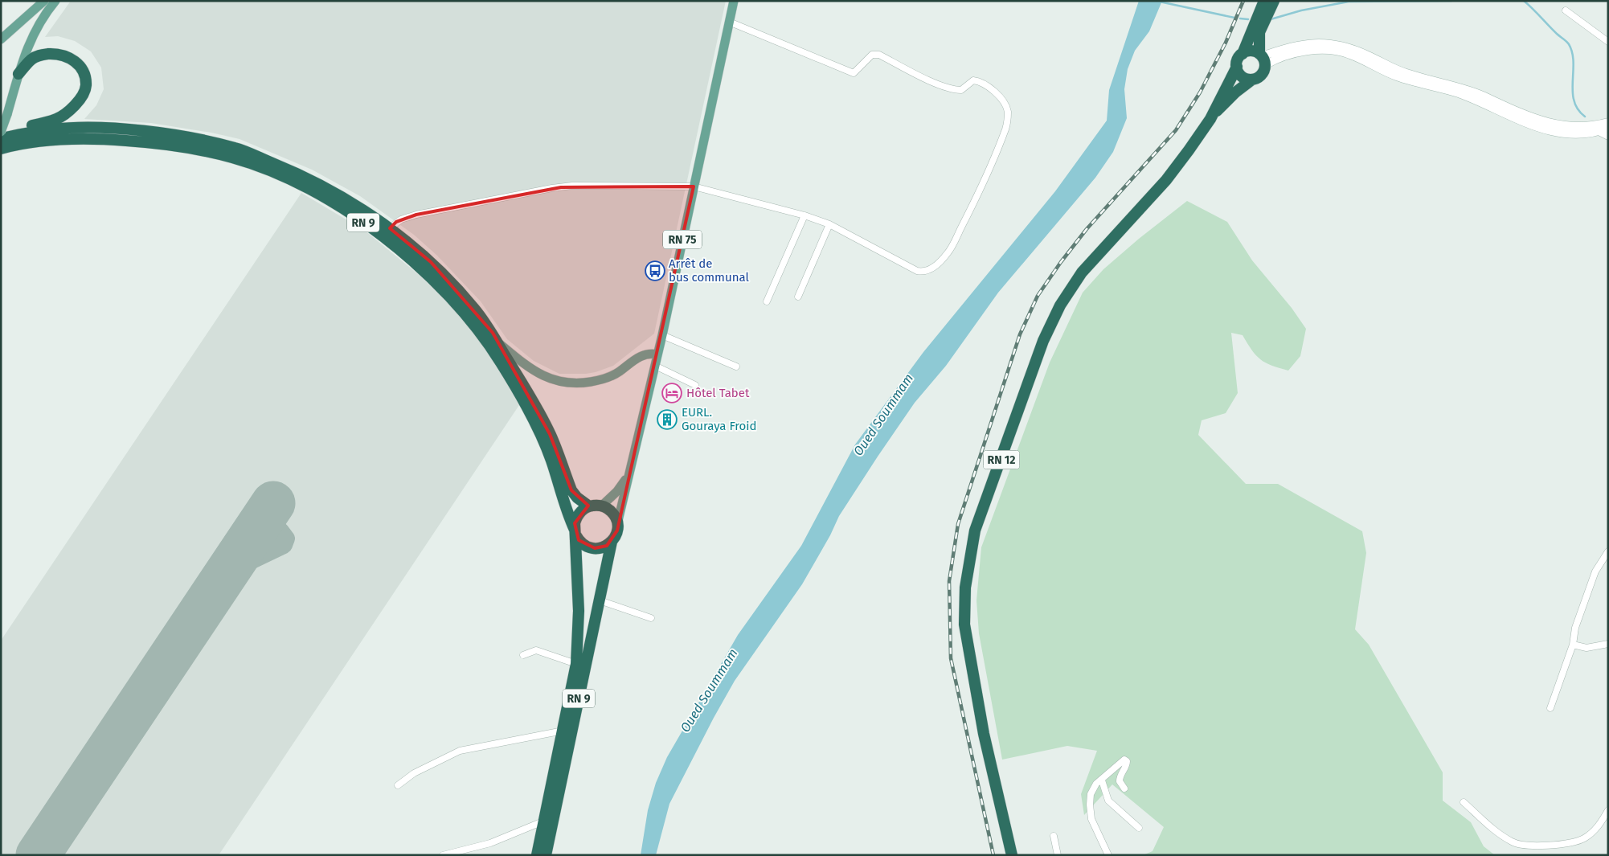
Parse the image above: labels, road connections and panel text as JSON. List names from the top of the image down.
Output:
{
  "streets": {
    "highway": ["RN 9", "RN 12"],
    "main road": ["RN 75"]
  },
  "crossings": [
    ["RN 9", "RN 75"]
  ],
  "water": ["Oued Soummam"],
  "places": {
    "bus stop": ["Arrêt de bus communal"],
    "hotel": ["Hôtel Tabet"],
    "building": ["EURL. Gouraya Froid"]
  }
}
